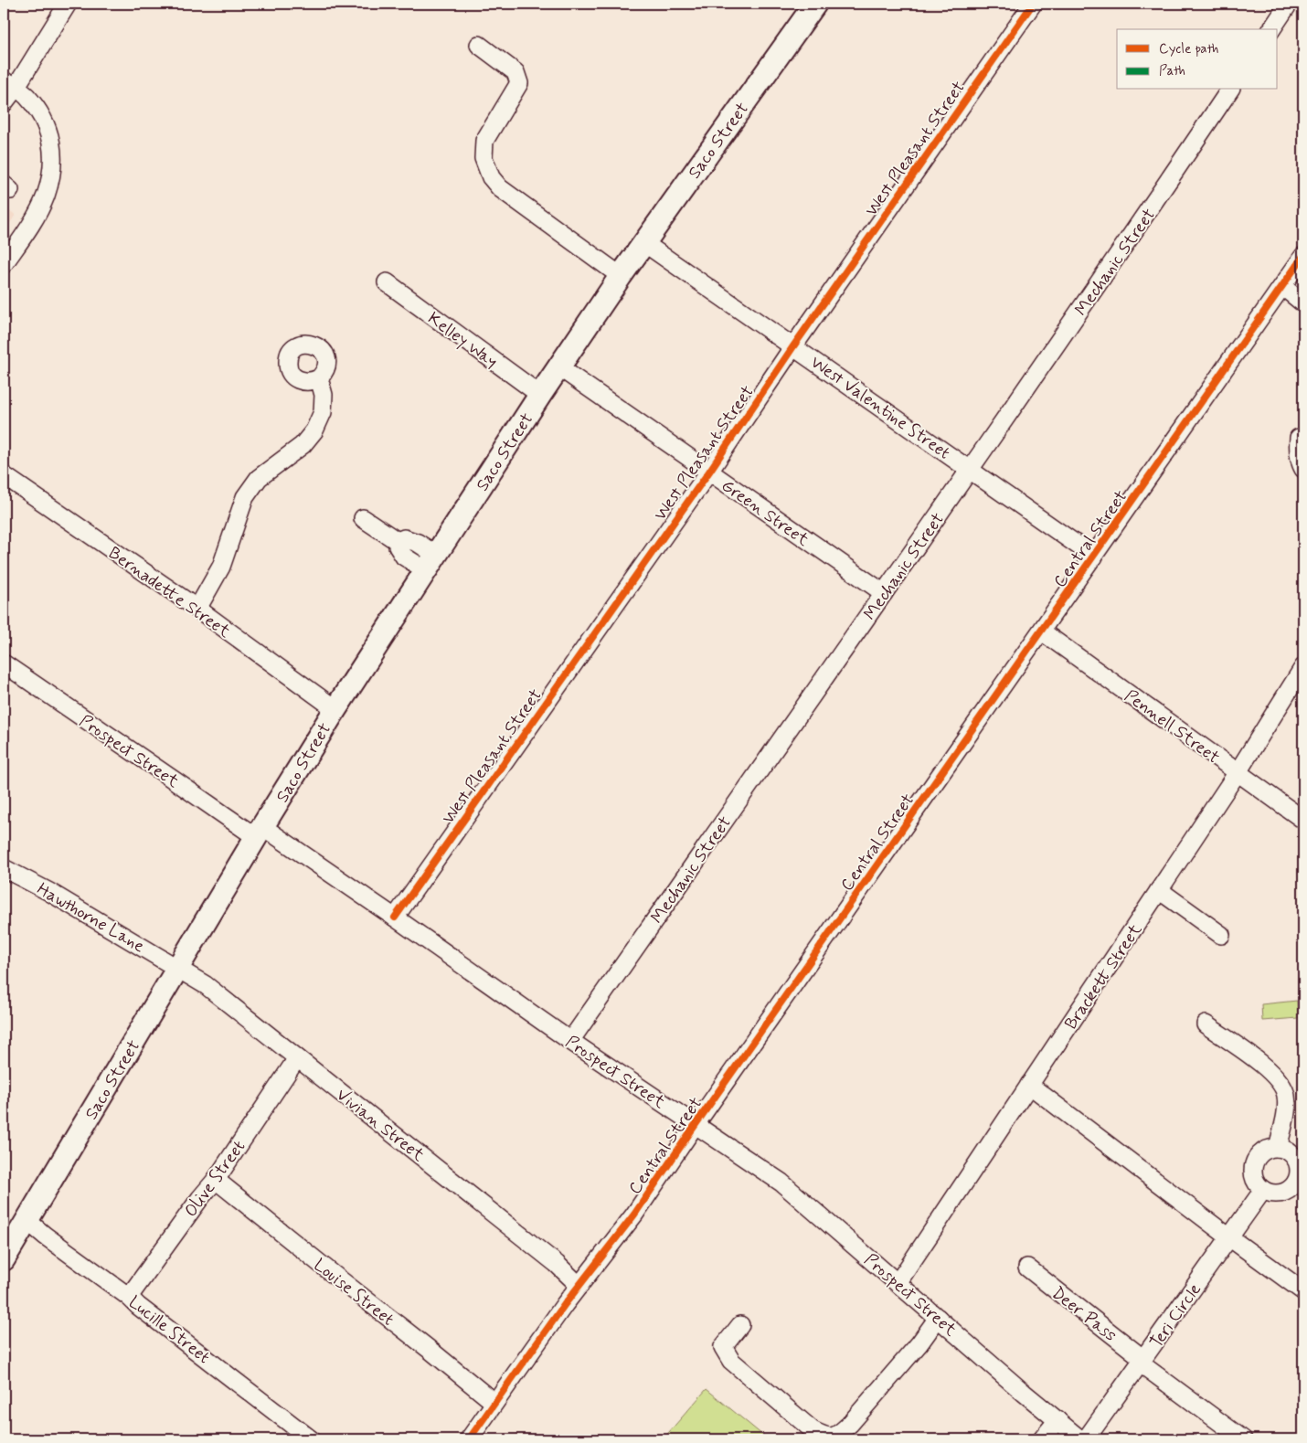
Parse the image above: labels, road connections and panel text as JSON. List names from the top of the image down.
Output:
{
  "streets": {
    "main road": ["Saco Street"],
    "street": [
      "West Pleasant Street",
      "Mechanic Street",
      "Kelley Way",
      "West Valentine Street",
      "Green Street",
      "Central Street",
      "Bernadette Street",
      "Pennell Street",
      "Prospect Street",
      "Hawthorne Lane",
      "Brackett Street",
      "Vivian Street",
      "Olive Street",
      "Louise Street",
      "Deer Pass",
      "Teri Circle",
      "Lucille Street"
    ]
  },
  "crossings": [
    ["Saco Street", "Kelley Way"],
    ["Saco Street", "West Valentine Street"],
    ["Saco Street", "Green Street"],
    ["Saco Street", "Bernadette Street"],
    ["Saco Street", "Prospect Street"],
    ["Saco Street", "Hawthorne Lane"],
    ["Saco Street", "Vivian Street"],
    ["Saco Street", "Lucille Street"],
    ["West Pleasant Street", "West Valentine Street"],
    ["West Pleasant Street", "Green Street"],
    ["West Pleasant Street", "Prospect Street"],
    ["Mechanic Street", "West Valentine Street"],
    ["Mechanic Street", "Green Street"],
    ["Mechanic Street", "Prospect Street"],
    ["West Valentine Street", "Central Street"],
    ["Central Street", "Pennell Street"],
    ["Central Street", "Prospect Street"],
    ["Central Street", "Vivian Street"],
    ["Central Street", "Louise Street"],
    ["Pennell Street", "Brackett Street"],
    ["Prospect Street", "Brackett Street"],
    ["Hawthorne Lane", "Vivian Street"],
    ["Vivian Street", "Olive Street"],
    ["Olive Street", "Louise Street"],
    ["Olive Street", "Lucille Street"],
    ["Deer Pass", "Teri Circle"]
  ],
  "legend": ["Cycle path", "Path"]
}
